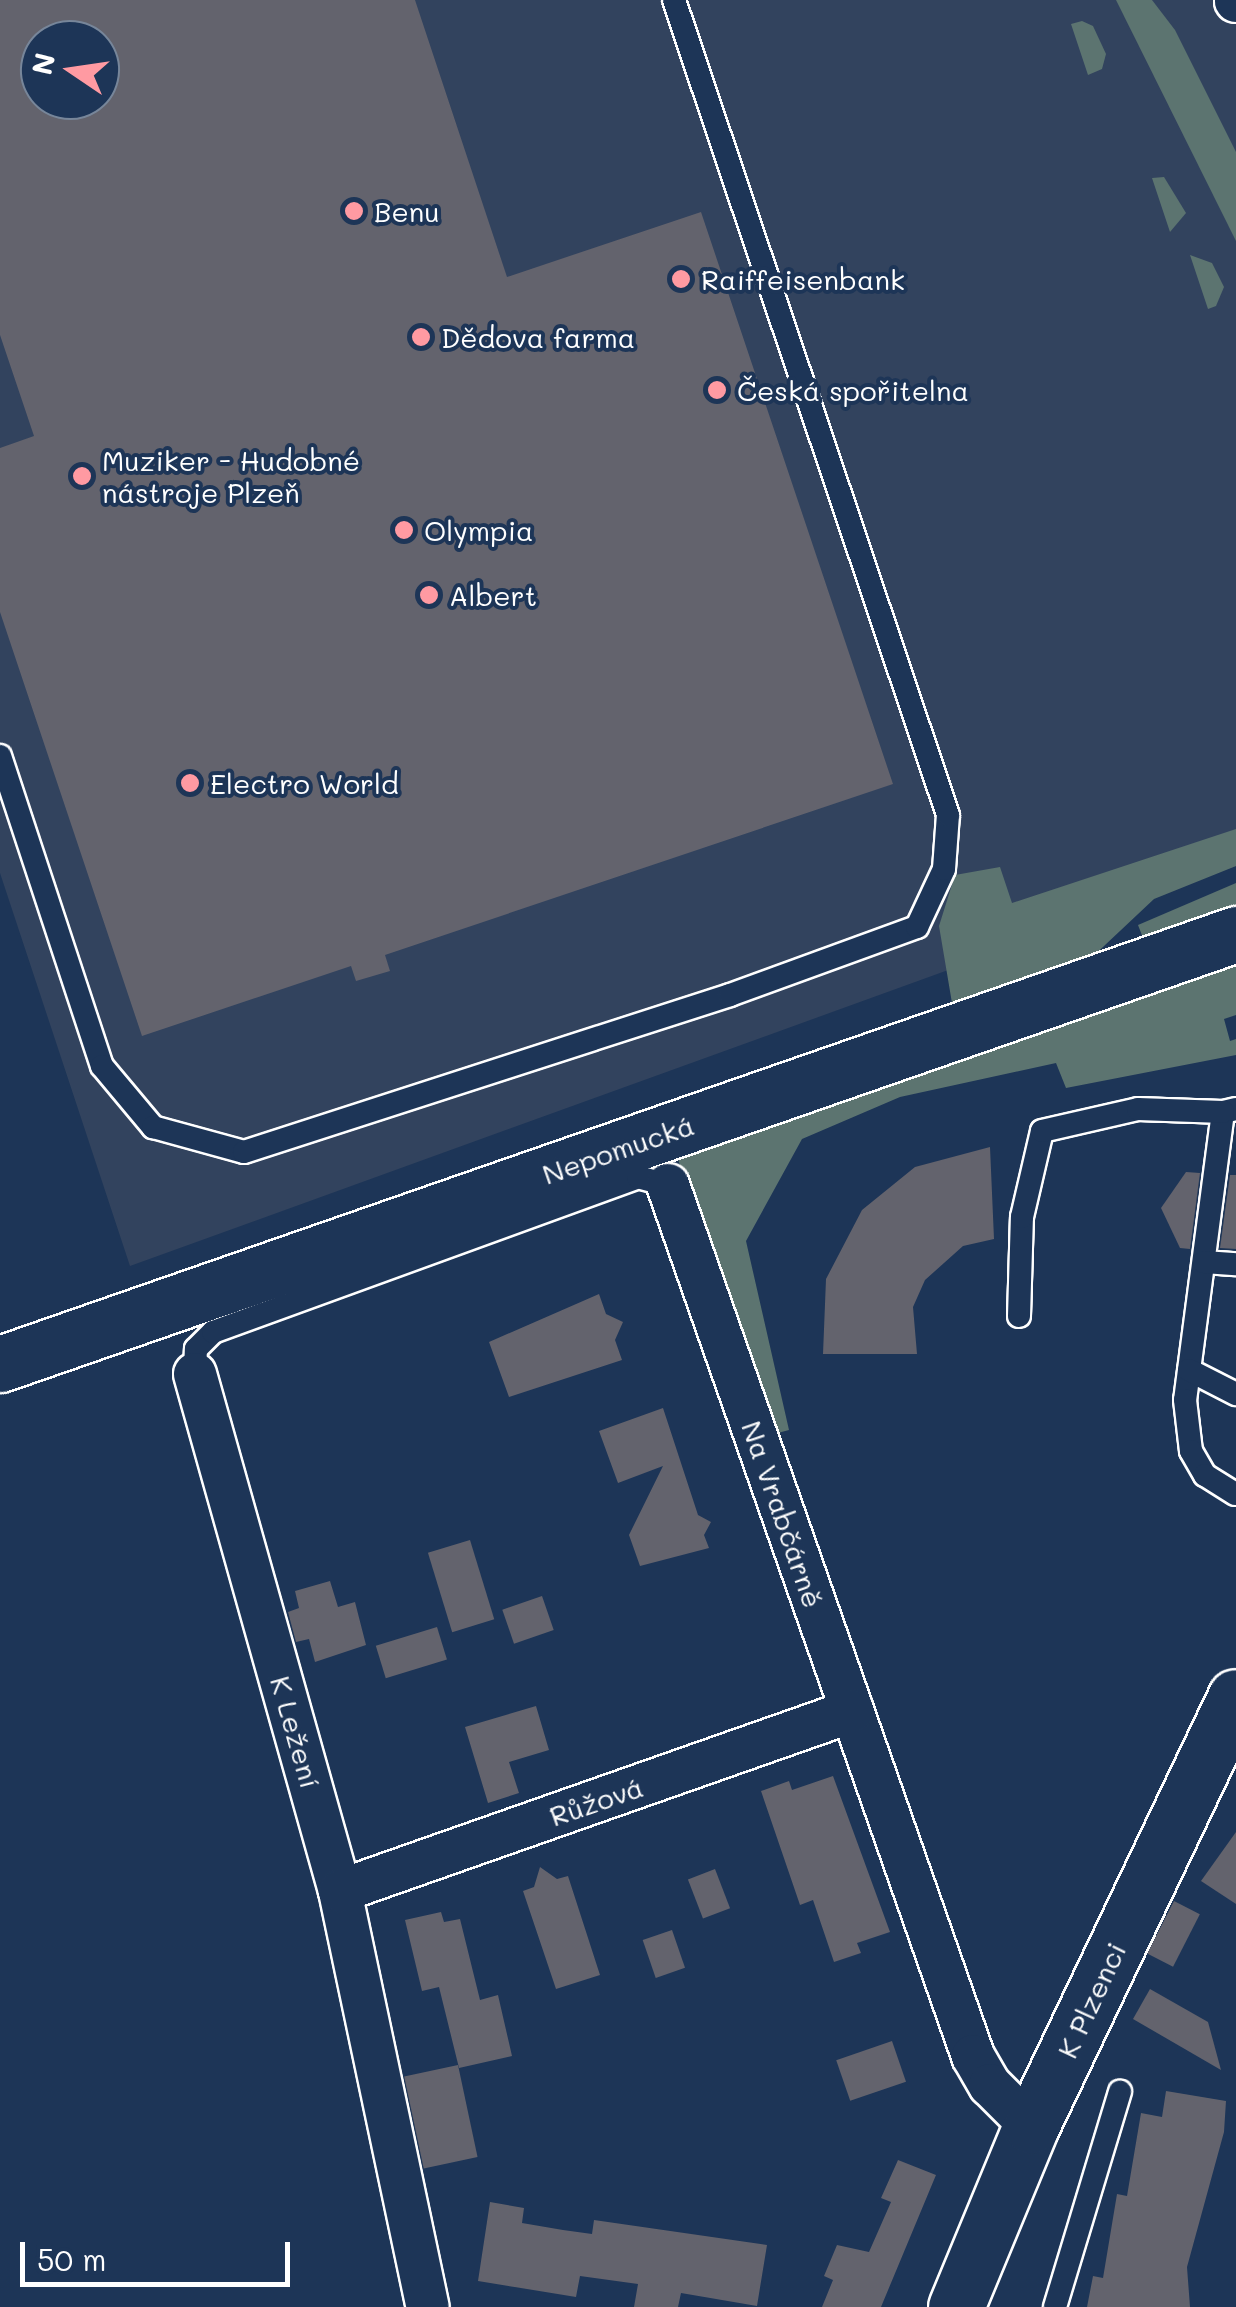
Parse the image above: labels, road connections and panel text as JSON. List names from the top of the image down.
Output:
{
  "streets": {
    "street": [
      "Nepomucká",
      "Na Vrabčárně",
      "K Ležení",
      "Růžová",
      "K Plzenci"
    ]
  },
  "crossings": [
    ["Nepomucká", "Na Vrabčárně"],
    ["Nepomucká", "K Ležení"],
    ["Na Vrabčárně", "K Ležení"],
    ["Na Vrabčárně", "Růžová"],
    ["Na Vrabčárně", "K Plzenci"],
    ["K Ležení", "Růžová"]
  ],
  "places": [
    "Benu",
    "Raiffeisenbank",
    "Dědova farma",
    "Česká spořitelna",
    "Muziker - Hudobné nástroje Plzeň",
    "Olympia",
    "Albert",
    "Electro World"
  ],
  "scale_bar": "50 m",
  "north": "left"
}
